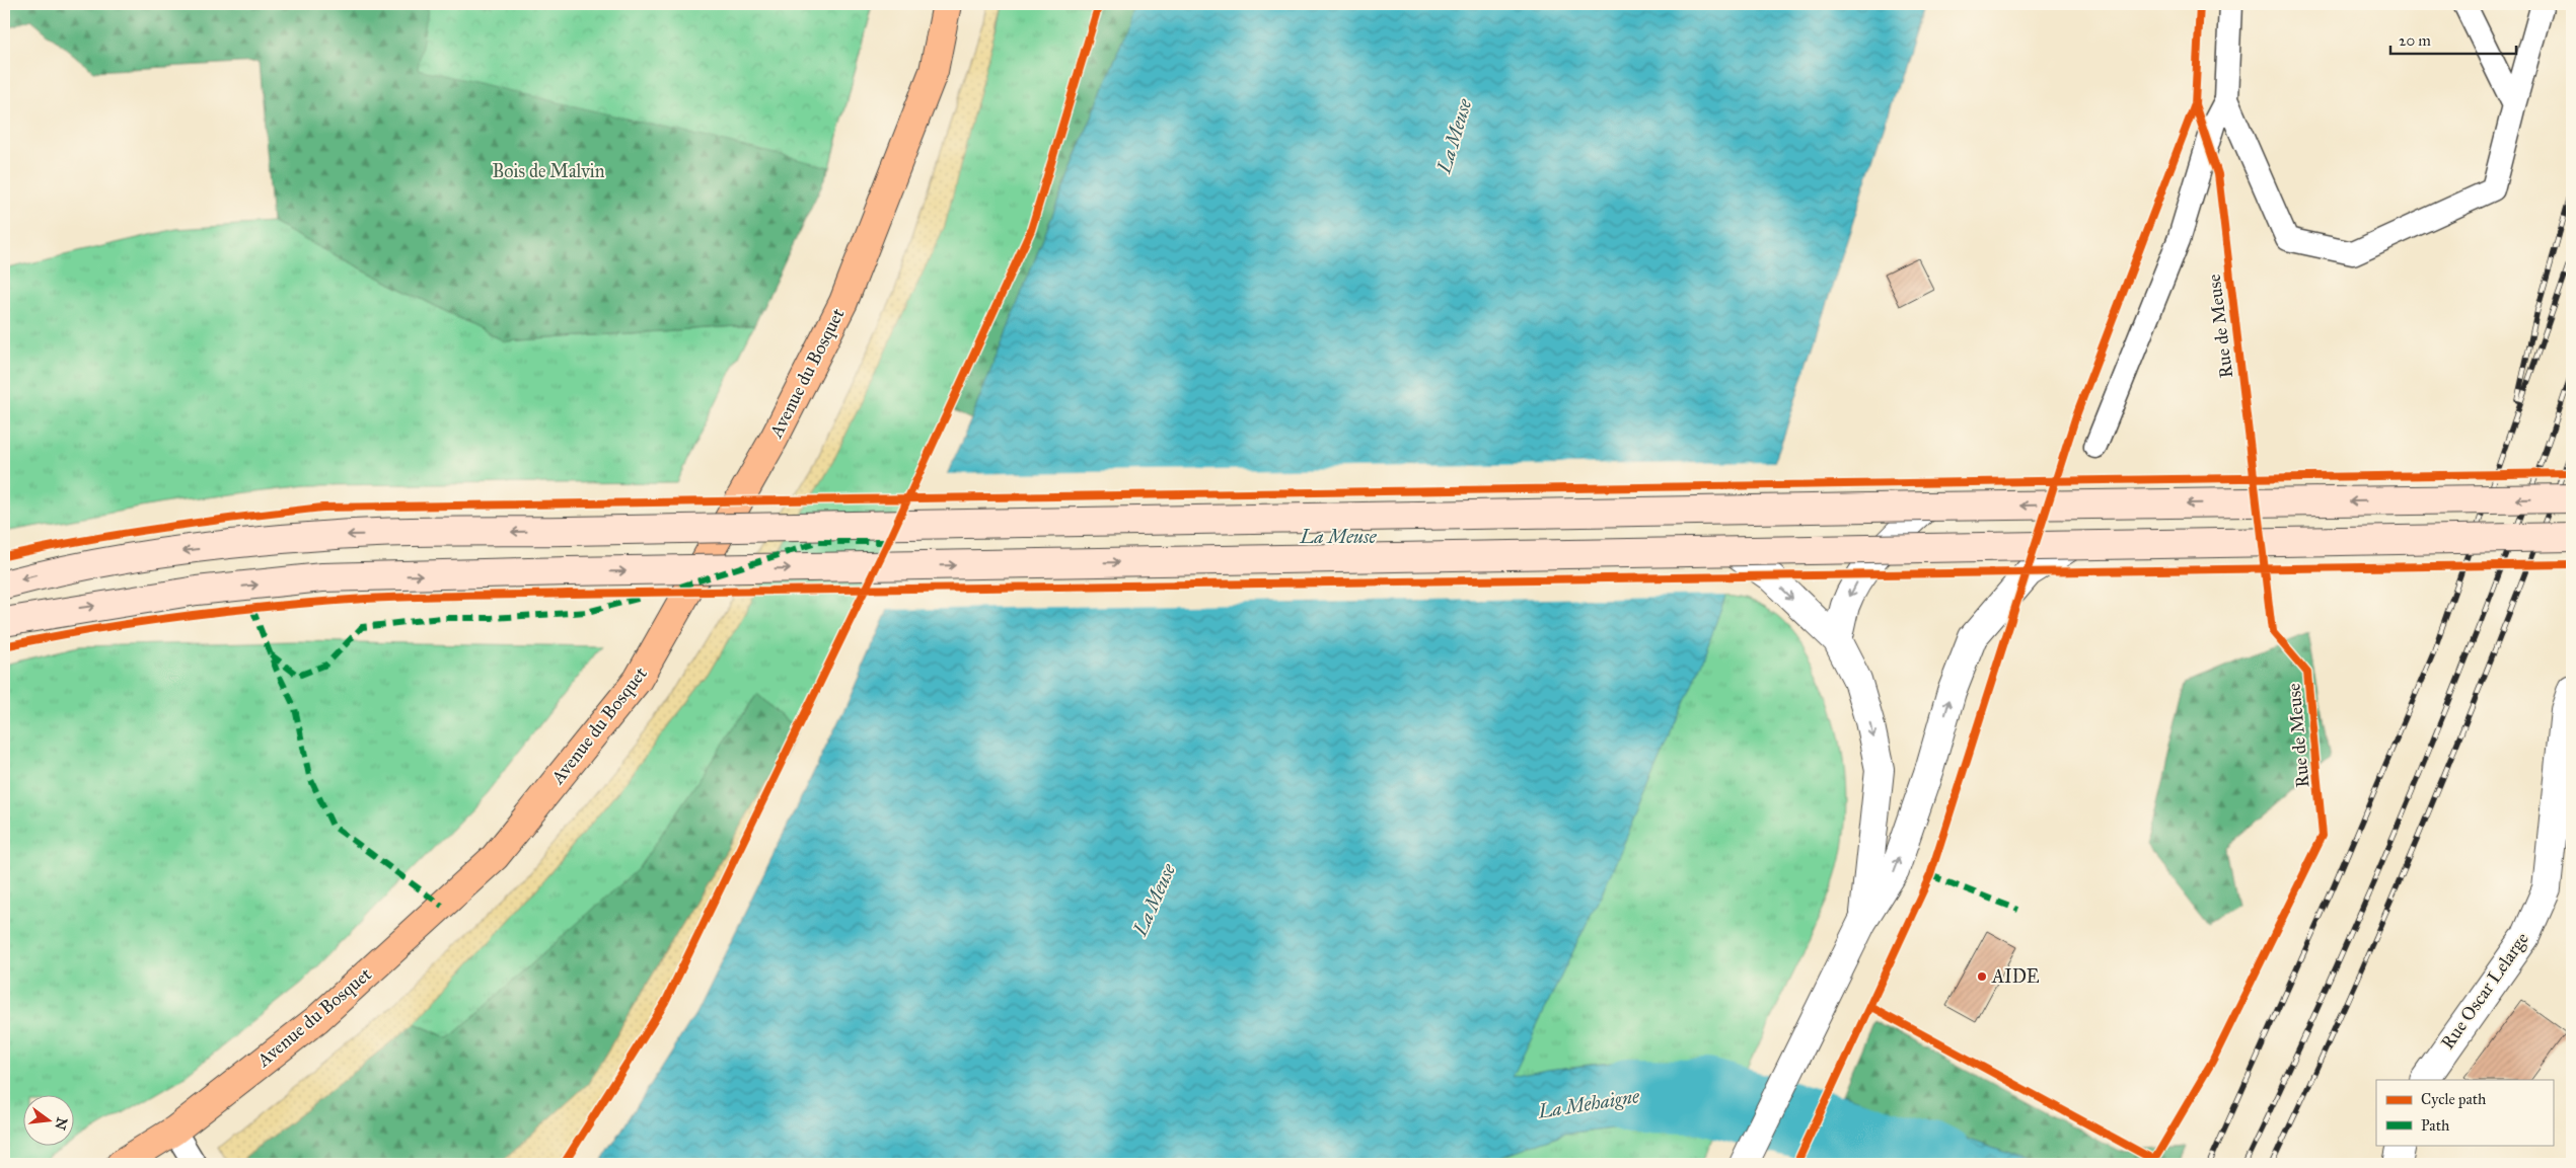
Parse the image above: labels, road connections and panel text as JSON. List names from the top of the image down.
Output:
{
  "streets": {
    "main road": ["Avenue du Bosquet"],
    "street": ["Rue Oscar Lelarge"],
    "cycle path": ["Rue de Meuse"]
  },
  "water": ["La Meuse", "La Mehaigne"],
  "parks": ["Bois de Malvin"],
  "places": ["AIDE"],
  "legend": ["Cycle path", "Path"],
  "scale_bar": "20 m",
  "north": "right"
}
